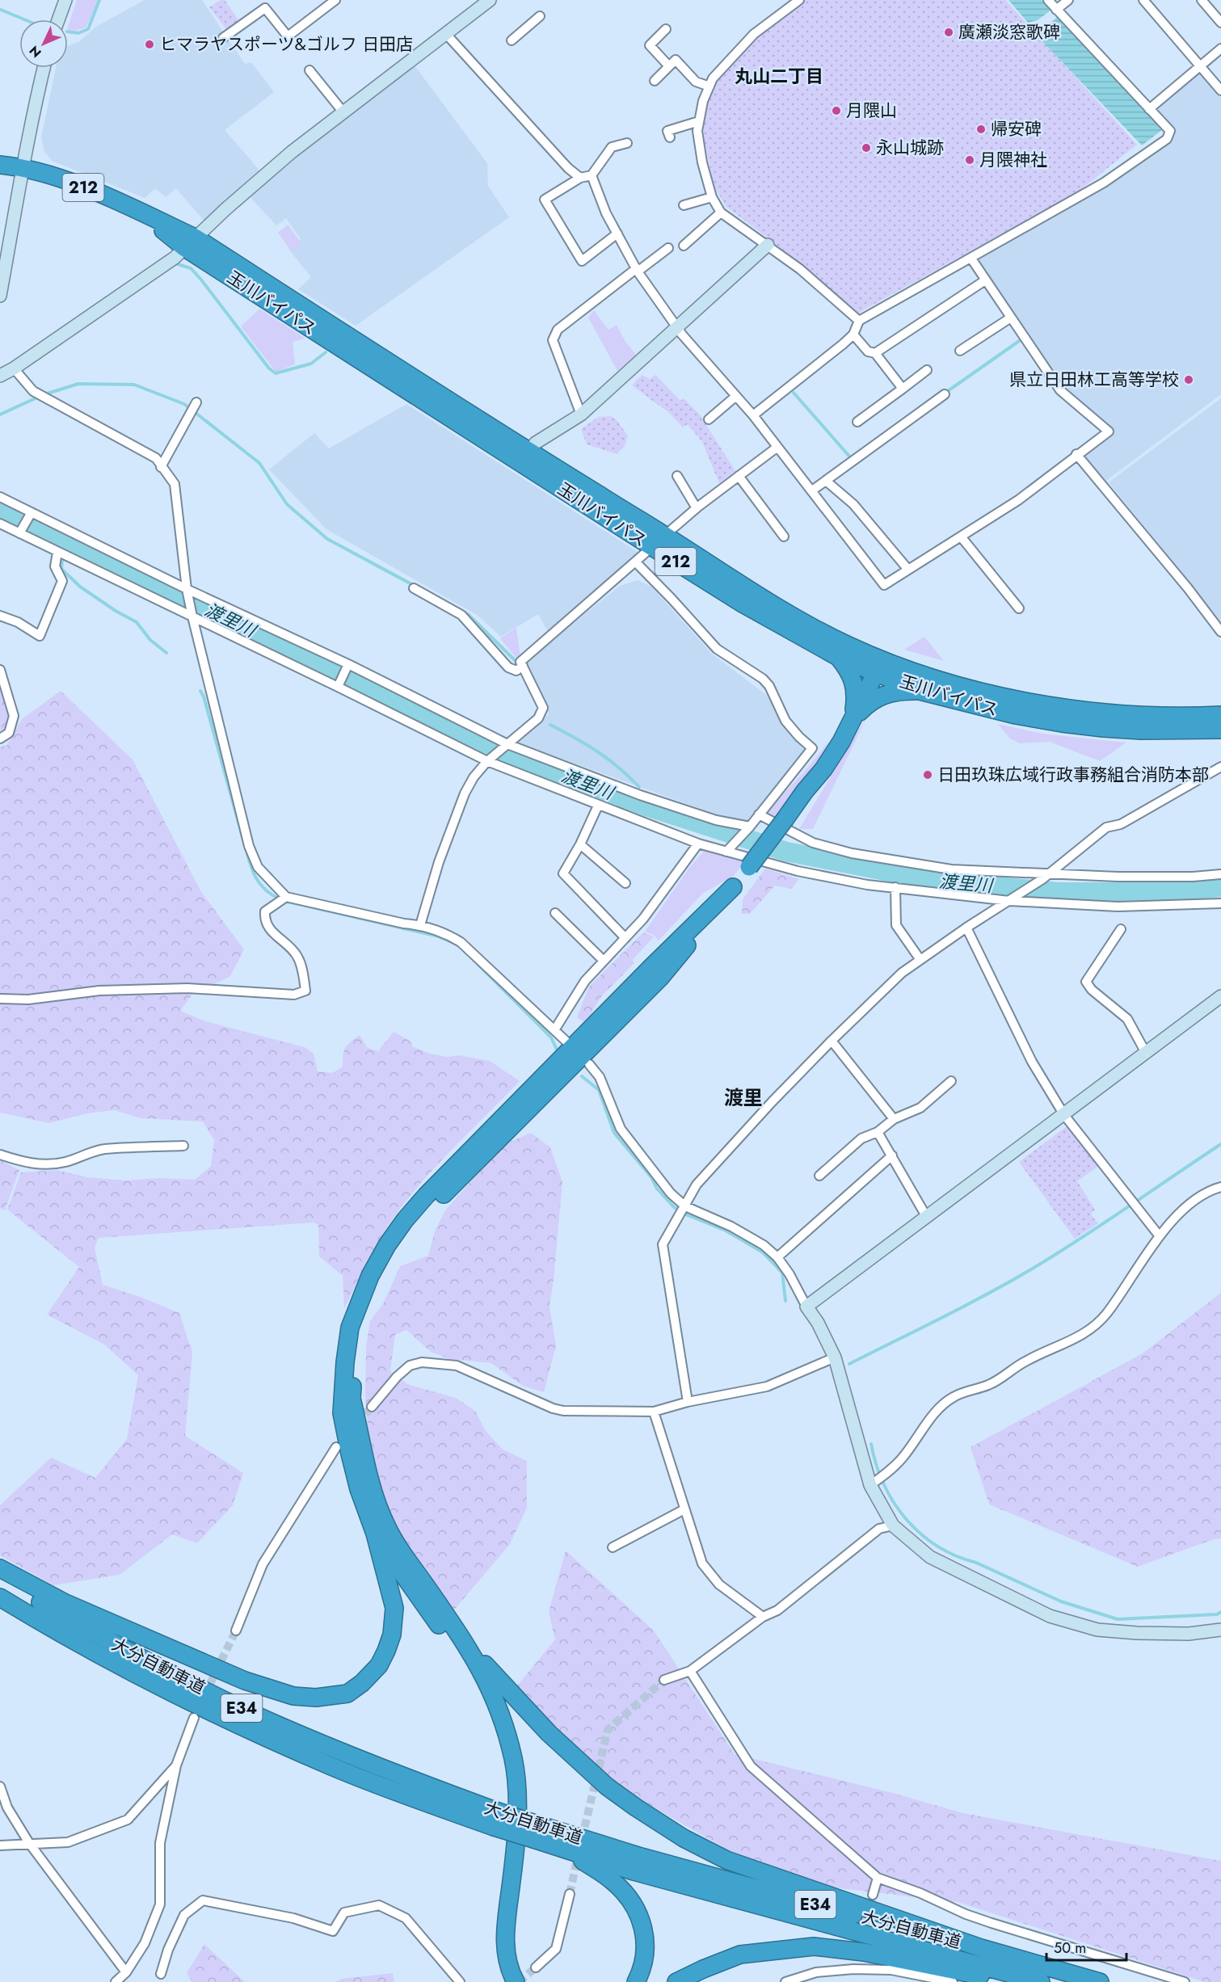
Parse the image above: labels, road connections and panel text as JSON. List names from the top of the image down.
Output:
{
  "streets": {
    "highway": [
      "212",
      "玉川バイパス",
      "大分自動車道",
      "E34"
    ]
  },
  "crossings": [
    ["212", "玉川バイパス"]
  ],
  "districts": ["丸山二丁目", "渡里"],
  "water": ["渡里川"],
  "places": [
    "廣瀬淡窓歌碑",
    "ヒマラヤスポーツ&ゴルフ 日田店",
    "月隈山",
    "帰安碑",
    "永山城跡",
    "月隈神社",
    "県立日田林工高等学校",
    "日田玖珠広域行政事務組合消防本部"
  ],
  "scale_bar": "50 m",
  "north": "bottom left"
}
